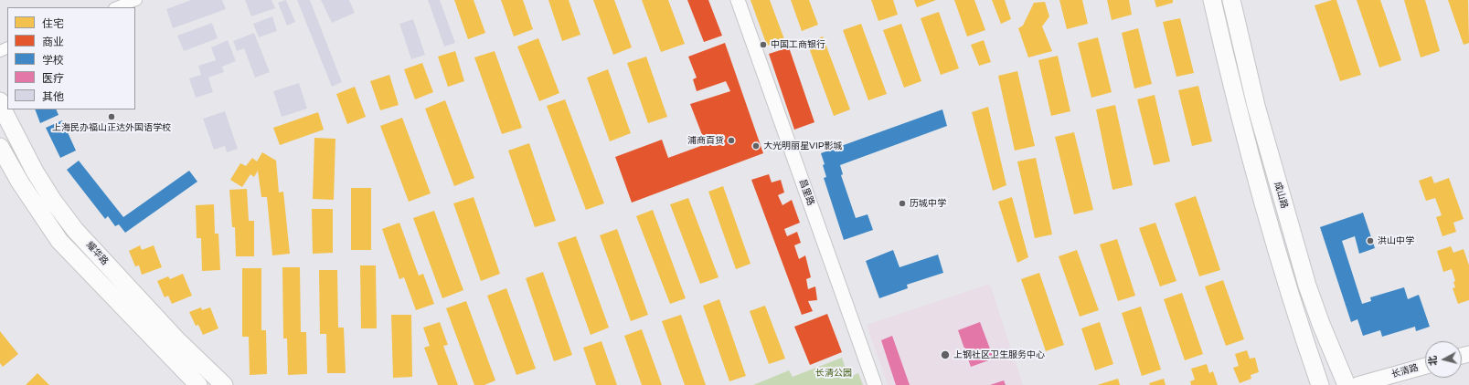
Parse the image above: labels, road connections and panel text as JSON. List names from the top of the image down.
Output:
{
  "streets": {
    "main road": ["成山路", "耀华路", "长清路"],
    "street": ["昌里路"]
  },
  "parks": ["长清公园"],
  "places": [
    "中国工商银行",
    "上海民办福山正达外国语学校",
    "浦商百货",
    "大光明丽星VIP影城",
    "历城中学",
    "洪山中学",
    "上钢社区卫生服务中心"
  ],
  "legend": [
    "住宅",
    "商业",
    "学校",
    "医疗",
    "其他"
  ],
  "north": "left"
}
